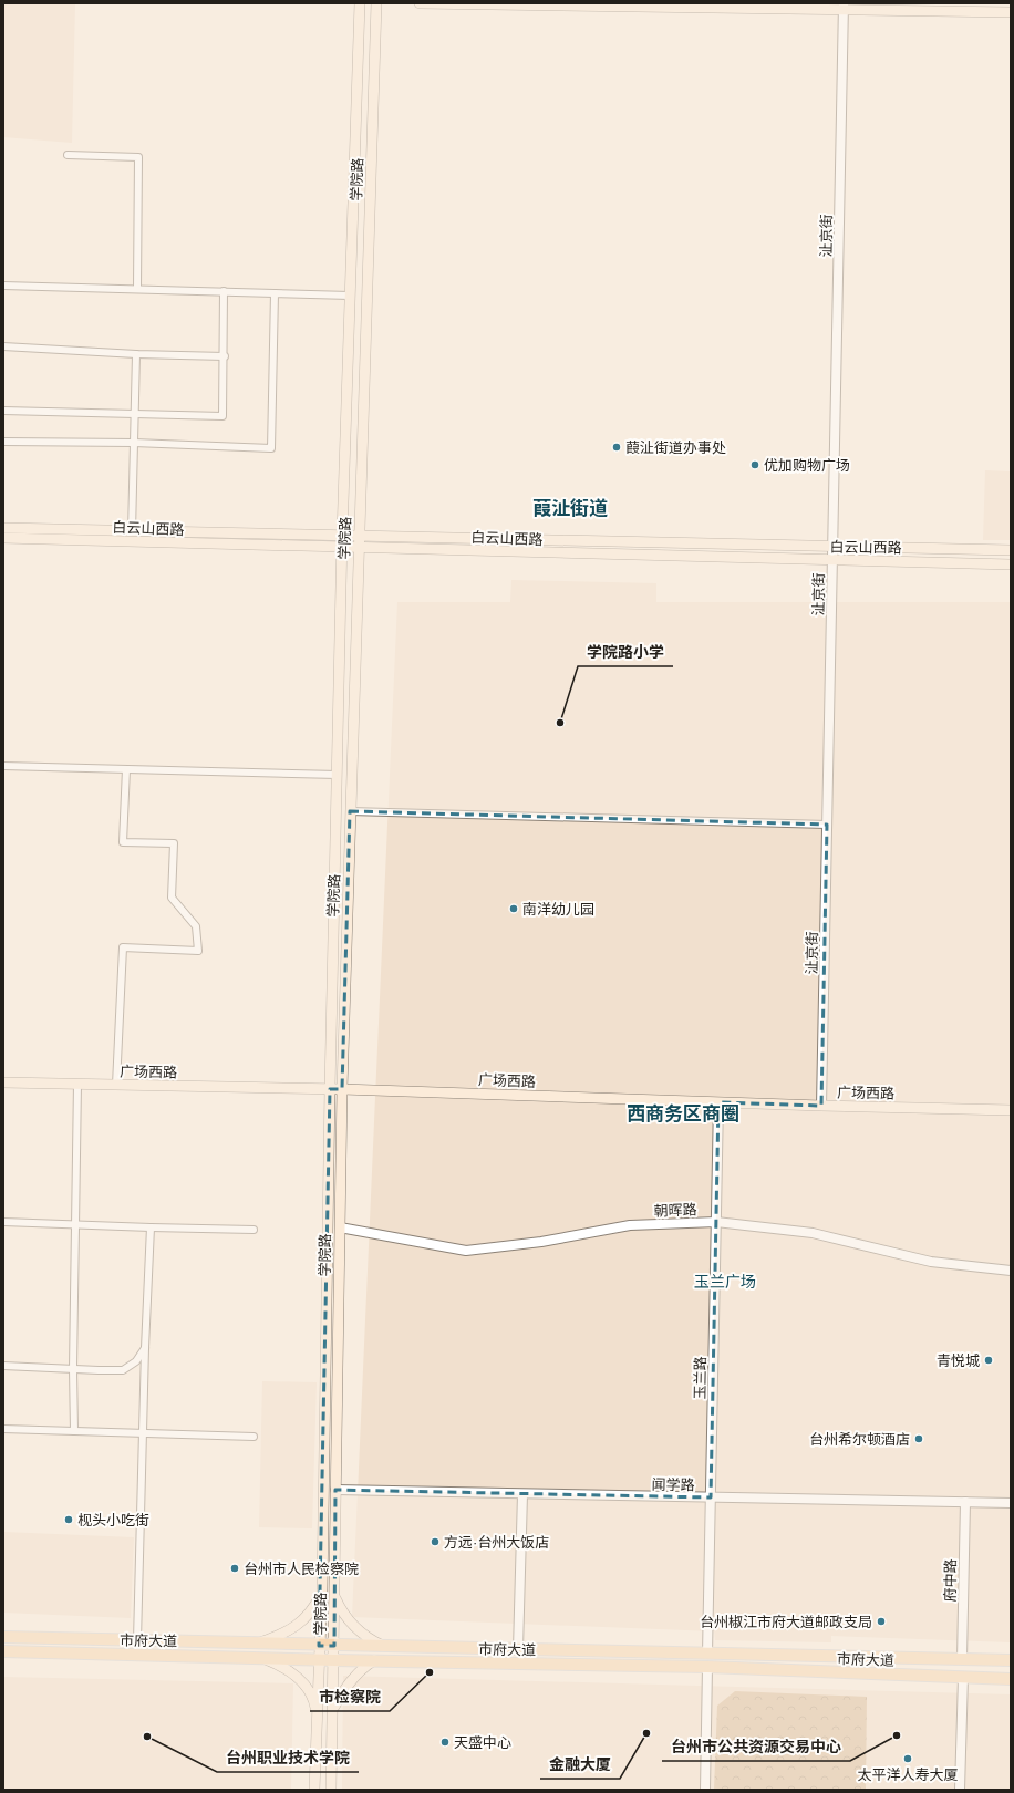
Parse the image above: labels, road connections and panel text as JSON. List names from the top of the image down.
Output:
{
  "streets": {
    "main road": [
      "学院路",
      "白云山西路",
      "广场西路",
      "市府大道"
    ],
    "street": [
      "沚京街",
      "朝晖路",
      "玉兰路",
      "闻学路",
      "府中路"
    ]
  },
  "crossings": [
    ["学院路", "白云山西路"],
    ["学院路", "广场西路"],
    ["学院路", "朝晖路"],
    ["学院路", "闻学路"],
    ["学院路", "市府大道"],
    ["沚京街", "白云山西路"],
    ["沚京街", "广场西路"],
    ["广场西路", "玉兰路"],
    ["朝晖路", "玉兰路"],
    ["玉兰路", "闻学路"],
    ["玉兰路", "市府大道"],
    ["闻学路", "府中路"],
    ["府中路", "市府大道"]
  ],
  "districts": ["葭沚街道", "西商务区商圈", "玉兰广场"],
  "places": [
    "葭沚街道办事处",
    "优加购物广场",
    "学院路小学",
    "南洋幼儿园",
    "青悦城",
    "台州希尔顿酒店",
    "枧头小吃街",
    "方远·台州大饭店",
    "台州市人民检察院",
    "台州椒江市府大道邮政支局",
    "市检察院",
    "金融大厦",
    "台州市公共资源交易中心",
    "台州职业技术学院",
    "天盛中心",
    "太平洋人寿大厦"
  ]
}
